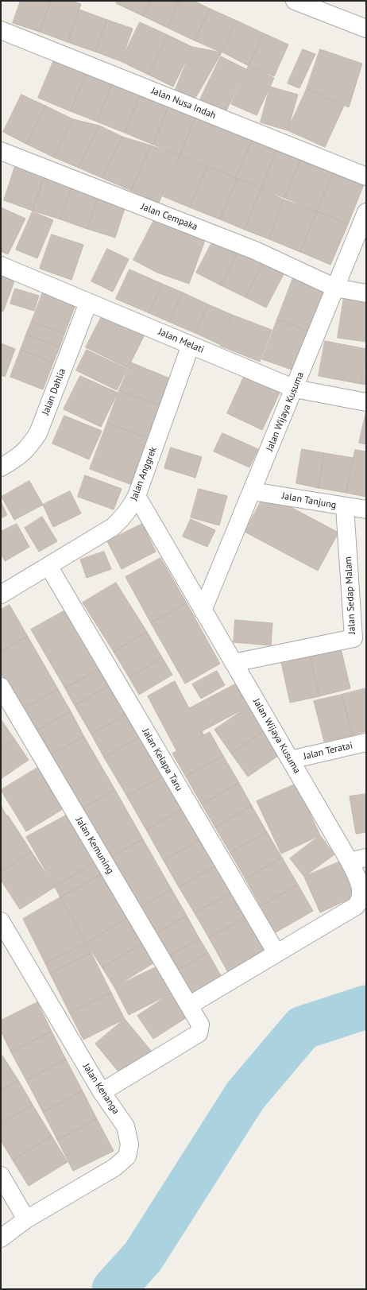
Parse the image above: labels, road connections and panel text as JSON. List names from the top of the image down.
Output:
{
  "streets": {
    "street": [
      "Jalan Nusa Indah",
      "Jalan Cempaka",
      "Jalan Melati",
      "Jalan Dahlia",
      "Jalan Wijaya Kusuma",
      "Jalan Anggrek",
      "Jalan Tanjung",
      "Jalan Sedap Malam",
      "Jalan Teratai",
      "Jalan Kelapa Taru",
      "Jalan Kemuning",
      "Jalan Kenanga"
    ]
  },
  "crossings": [
    ["Jalan Cempaka", "Jalan Wijaya Kusuma"],
    ["Jalan Melati", "Jalan Dahlia"],
    ["Jalan Melati", "Jalan Wijaya Kusuma"],
    ["Jalan Melati", "Jalan Anggrek"],
    ["Jalan Wijaya Kusuma", "Jalan Anggrek"],
    ["Jalan Wijaya Kusuma", "Jalan Tanjung"],
    ["Jalan Wijaya Kusuma", "Jalan Sedap Malam"],
    ["Jalan Wijaya Kusuma", "Jalan Teratai"],
    ["Jalan Wijaya Kusuma", "Jalan Kelapa Taru"],
    ["Jalan Anggrek", "Jalan Kelapa Taru"],
    ["Jalan Tanjung", "Jalan Sedap Malam"],
    ["Jalan Kemuning", "Jalan Kenanga"]
  ]
}
